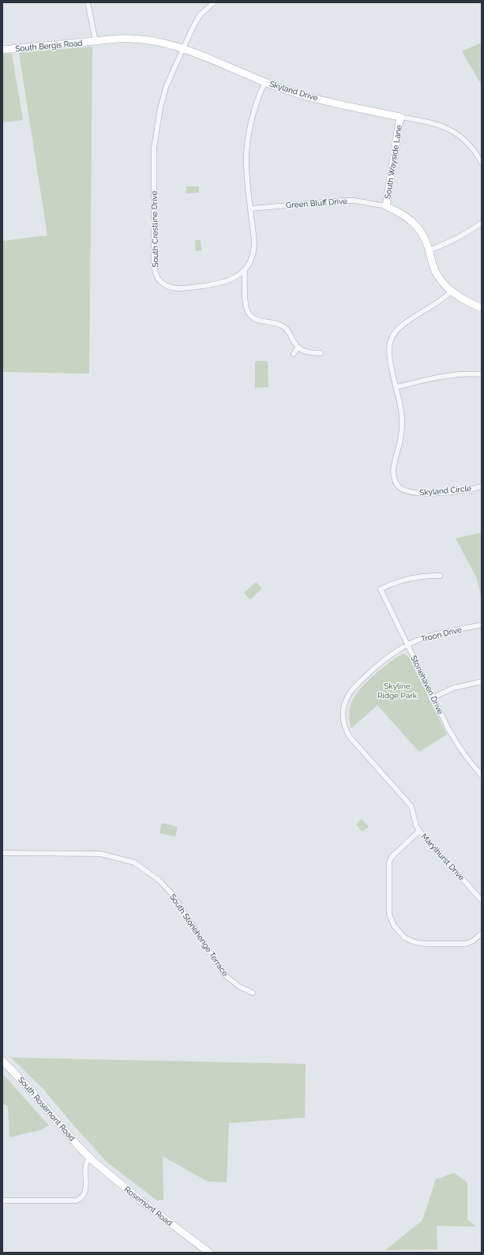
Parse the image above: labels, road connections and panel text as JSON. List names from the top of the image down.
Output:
{
  "streets": {
    "street": [
      "South Bergis Road",
      "Skyland Drive",
      "South Wayside Lane",
      "Green Bluff Drive",
      "South Crestline Drive",
      "Skyland Circle",
      "Troon Drive",
      "Stonehaven Drive",
      "Marylhurst Drive",
      "South Stonehenge Terrace",
      "South Rosemont Road",
      "Rosemont Road"
    ]
  },
  "crossings": [
    ["South Bergis Road", "Skyland Drive"],
    ["Skyland Drive", "South Wayside Lane"],
    ["Skyland Drive", "South Crestline Drive"],
    ["South Wayside Lane", "Green Bluff Drive"],
    ["Green Bluff Drive", "South Crestline Drive"],
    ["Green Bluff Drive", "Skyland Circle"],
    ["Troon Drive", "Stonehaven Drive"],
    ["Troon Drive", "Marylhurst Drive"],
    ["South Rosemont Road", "Rosemont Road"]
  ],
  "parks": ["Skyline Ridge Park"]
}
